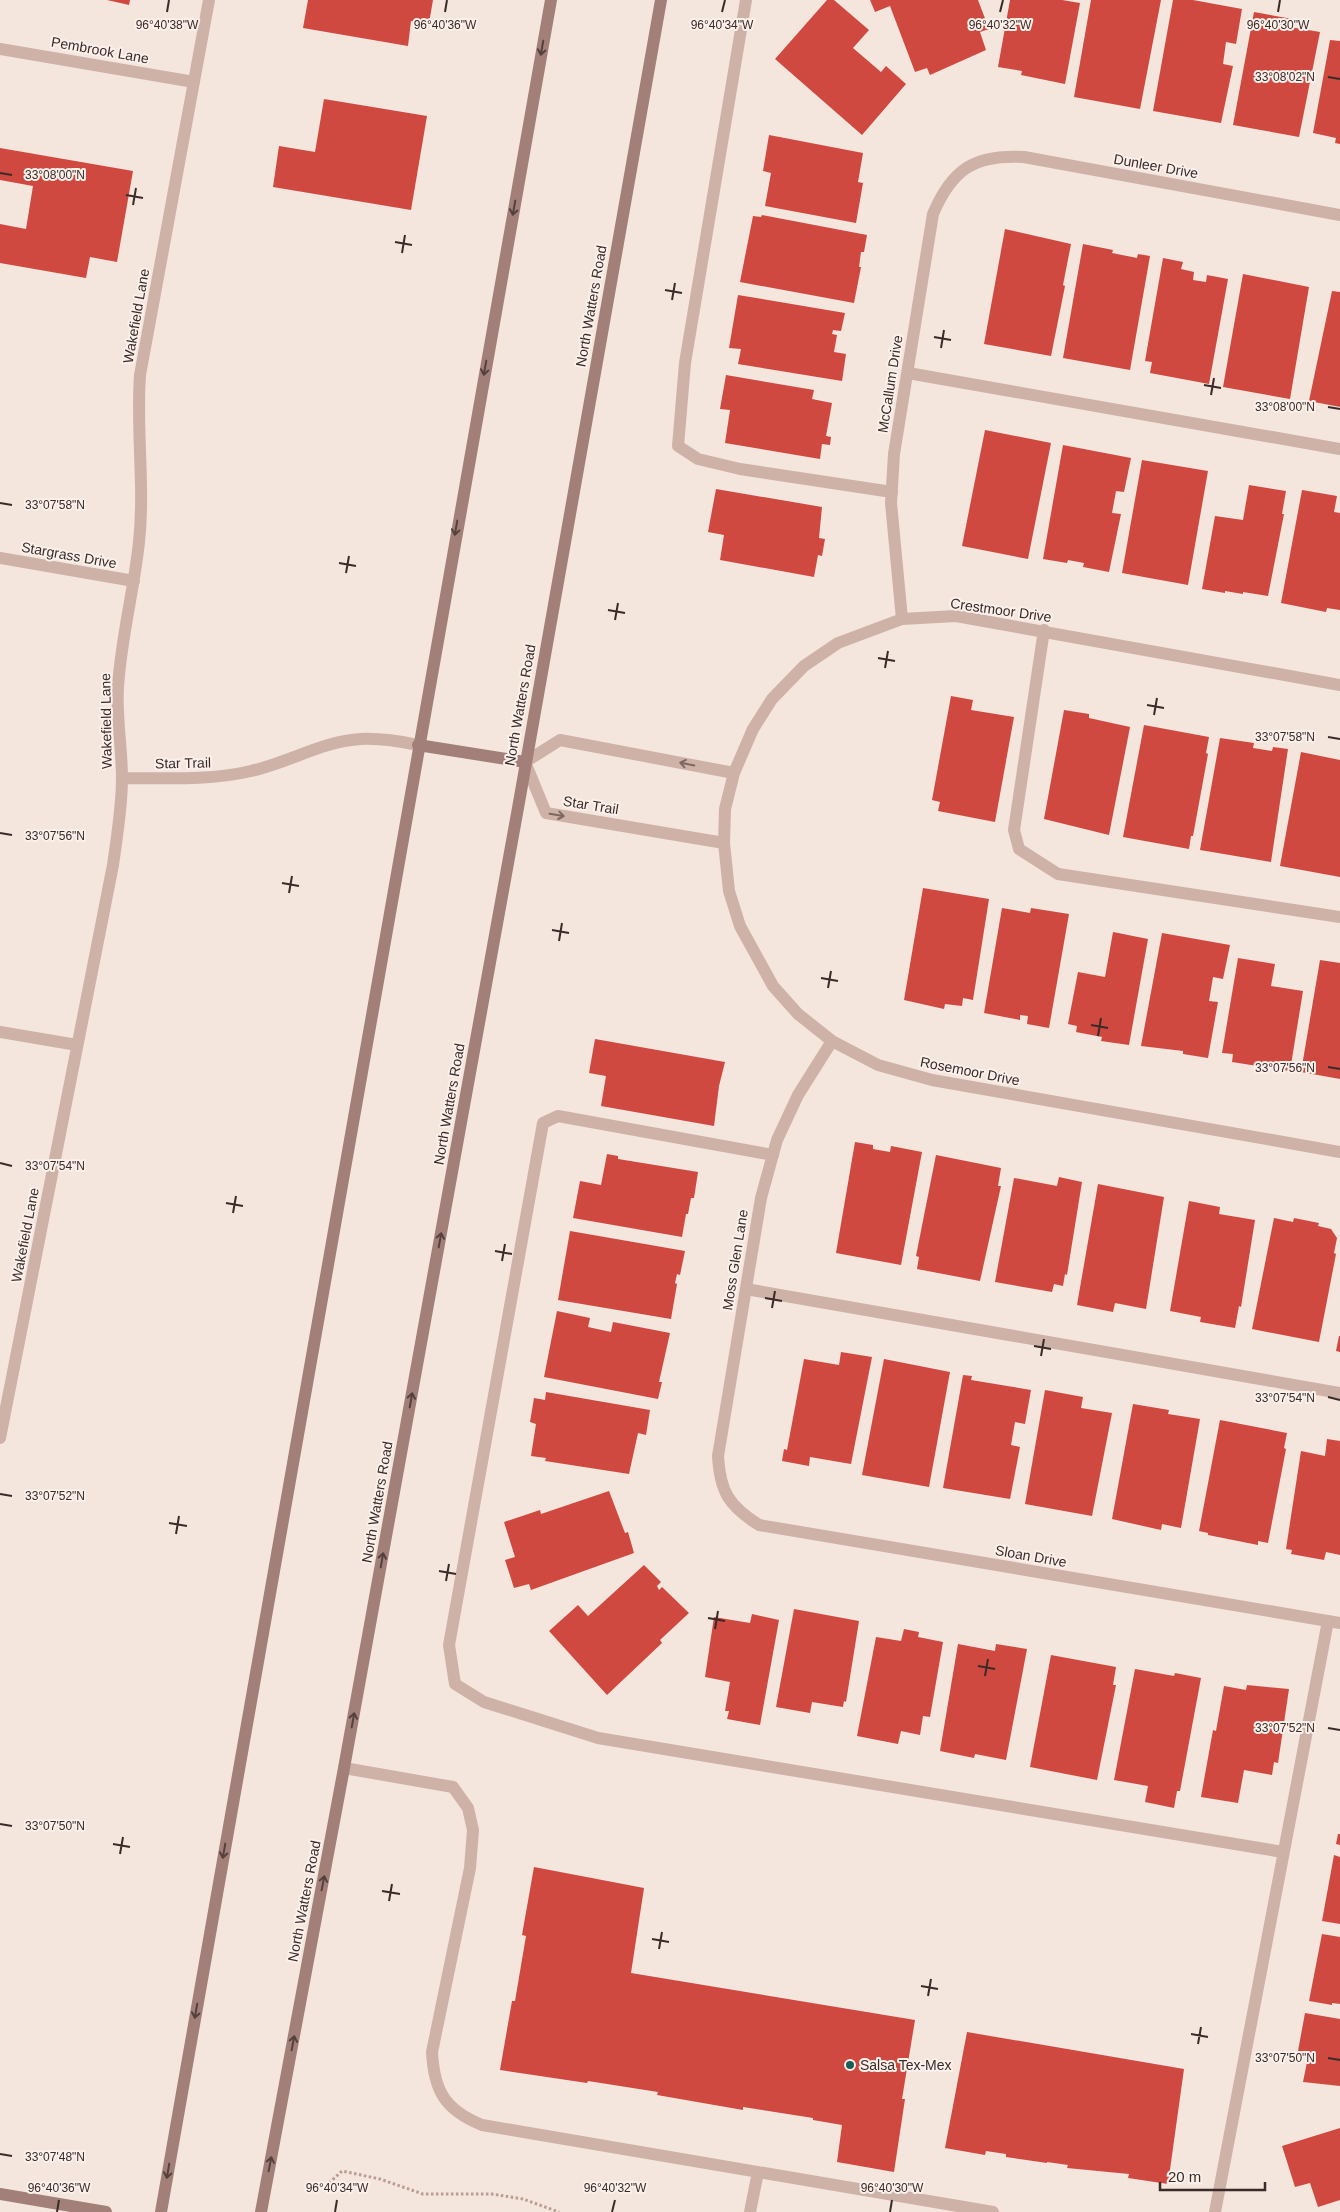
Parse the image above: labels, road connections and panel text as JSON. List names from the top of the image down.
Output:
{
  "streets": {
    "main road": ["North Watters Road"],
    "street": [
      "Pembrook Lane",
      "Dunleer Drive",
      "Wakefield Lane",
      "McCallum Drive",
      "Stargrass Drive",
      "Crestmoor Drive",
      "Star Trail",
      "Rosemoor Drive",
      "Moss Glen Lane",
      "Sloan Drive"
    ]
  },
  "crossings": [
    ["Pembrook Lane", "Wakefield Lane"],
    ["Dunleer Drive", "McCallum Drive"],
    ["North Watters Road", "Star Trail"],
    ["Wakefield Lane", "Stargrass Drive"],
    ["Wakefield Lane", "Star Trail"],
    ["McCallum Drive", "Crestmoor Drive"],
    ["Crestmoor Drive", "Star Trail"],
    ["Crestmoor Drive", "Rosemoor Drive"],
    ["Star Trail", "Rosemoor Drive"],
    ["Rosemoor Drive", "Moss Glen Lane"],
    ["Moss Glen Lane", "Sloan Drive"]
  ],
  "places": ["Salsa Tex-Mex"],
  "scale_bar": "20 m",
  "coordinates": [
    "96°40'36\"W",
    "96°40'34\"W",
    "96°40'32\"W",
    "96°40'30\"W",
    "96°40'38\"W",
    "33°08'02\"N",
    "33°08'00\"N",
    "33°07'58\"N",
    "33°07'56\"N",
    "33°07'54\"N",
    "33°07'52\"N",
    "33°07'50\"N",
    "33°07'48\"N"
  ]
}
